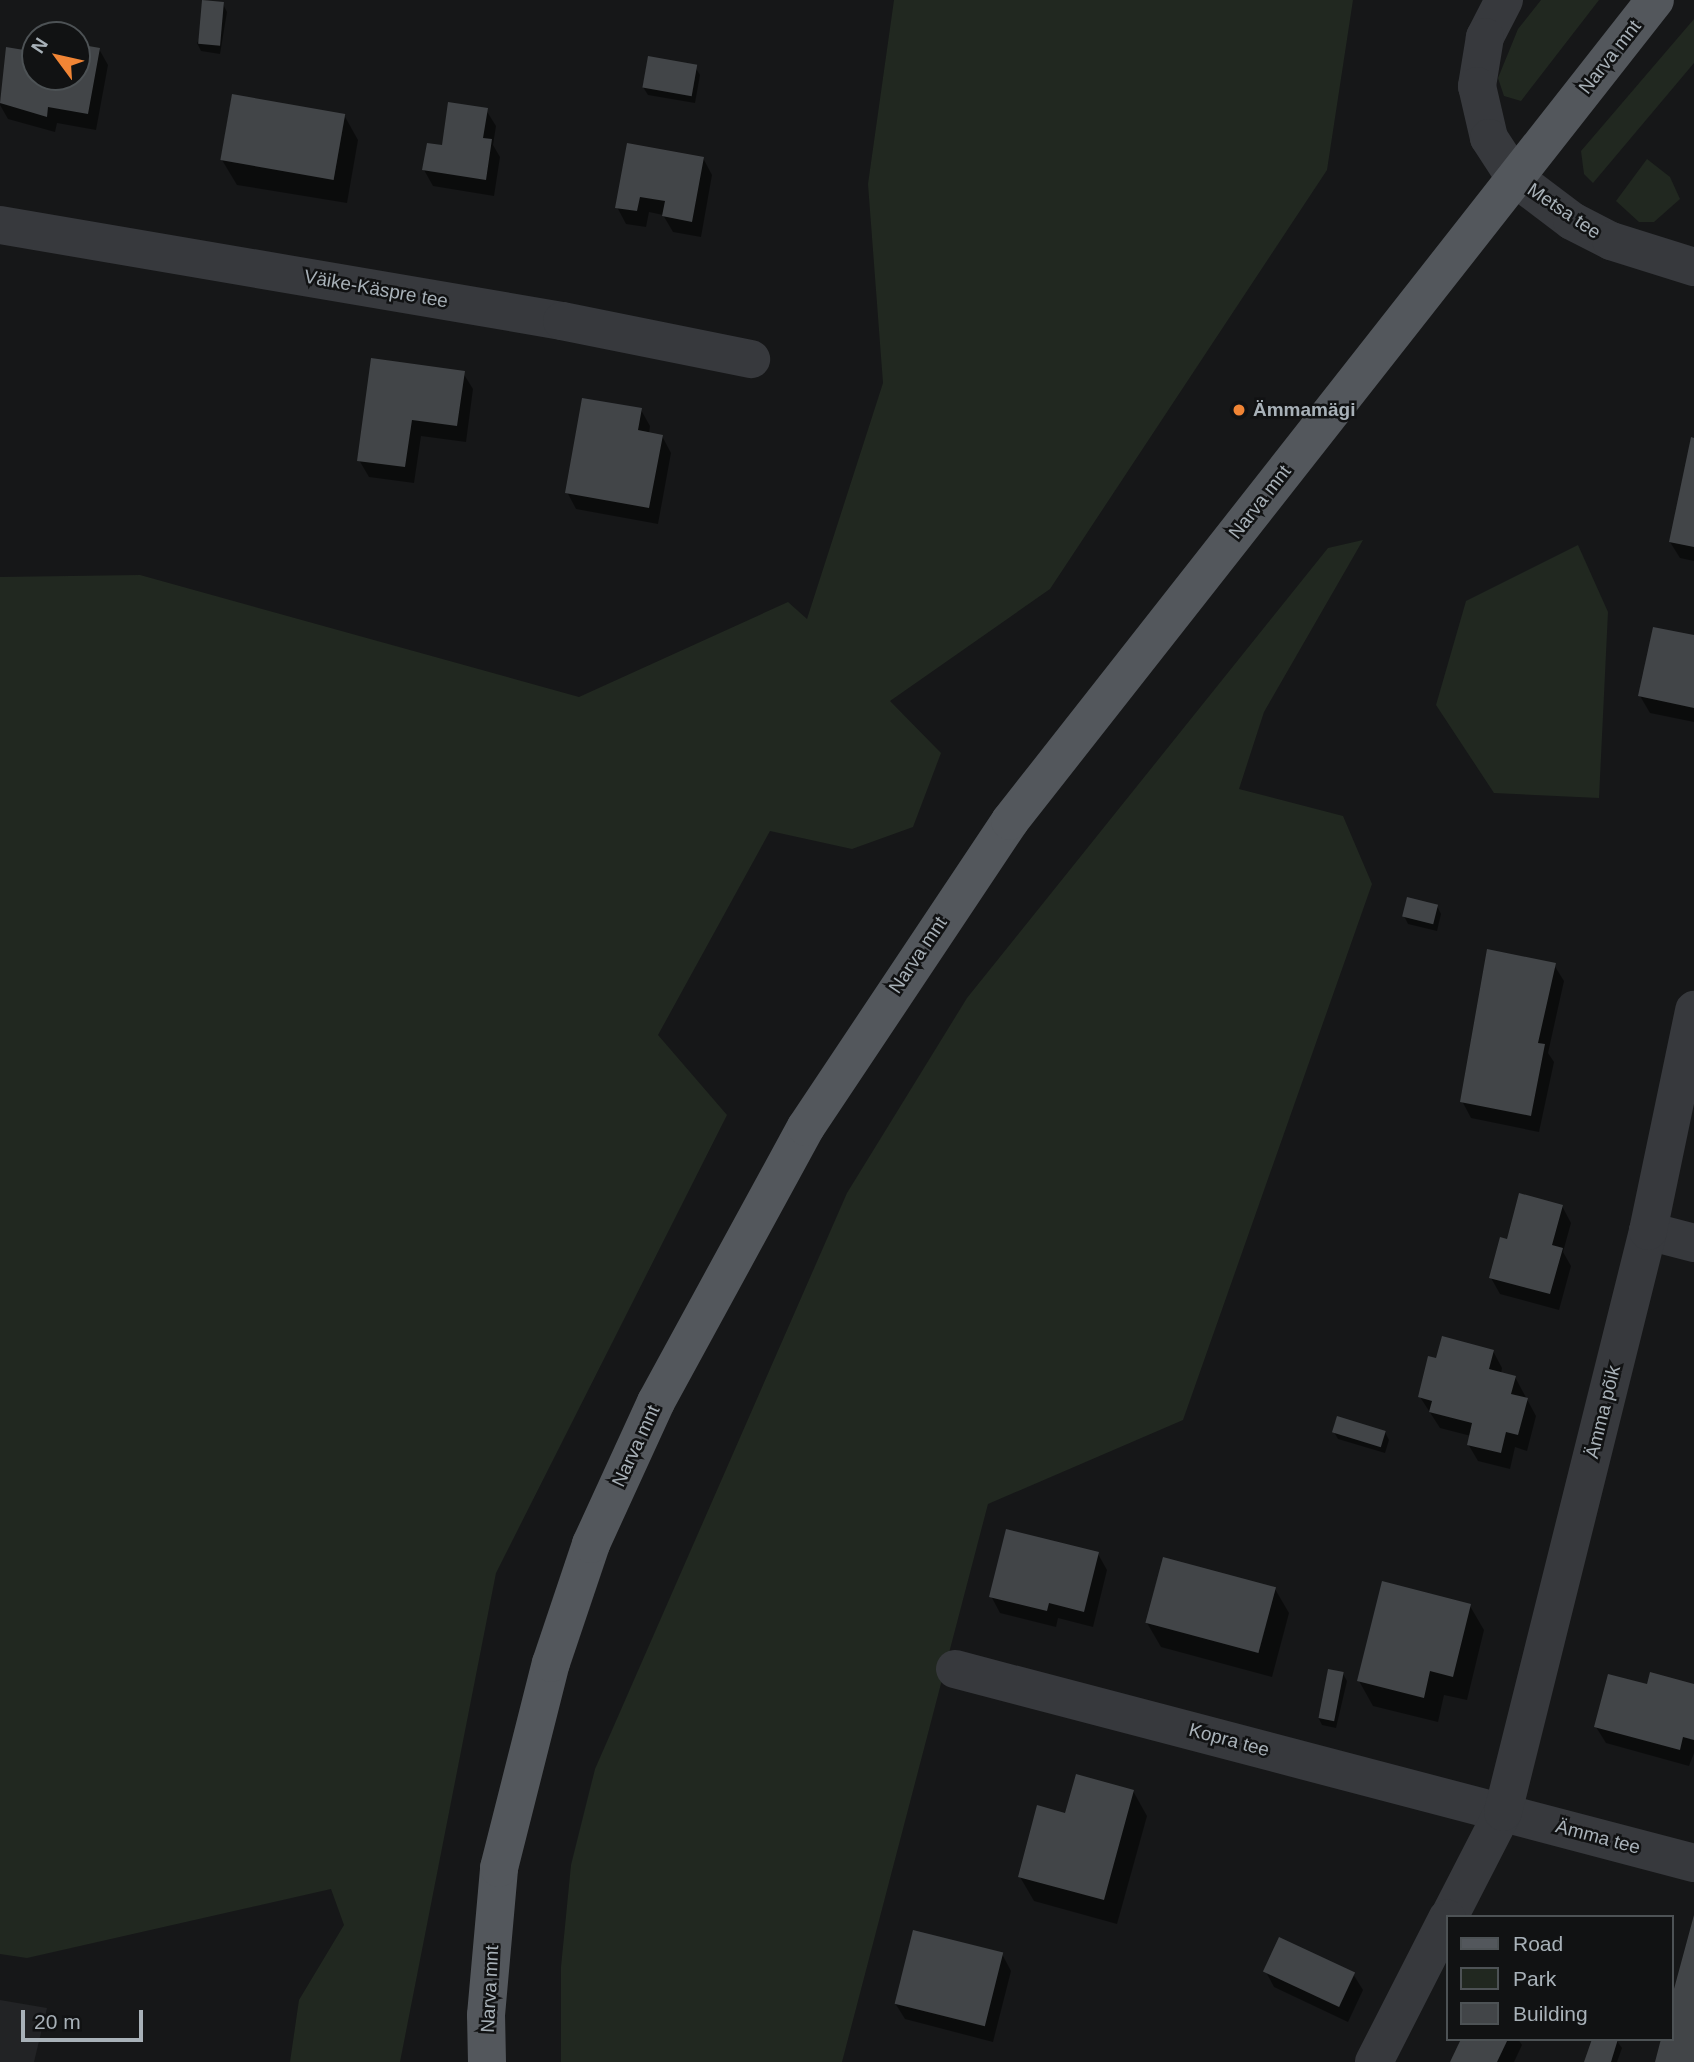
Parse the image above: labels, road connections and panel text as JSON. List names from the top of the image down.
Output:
{
  "streets": {
    "main road": ["Narva mnt"],
    "street": [
      "Metsa tee",
      "Väike-Käspre tee",
      "Ämma põik",
      "Kopra tee",
      "Ämma tee"
    ]
  },
  "crossings": [
    ["Narva mnt", "Metsa tee"],
    ["Ämma põik", "Kopra tee"],
    ["Ämma põik", "Ämma tee"],
    ["Kopra tee", "Ämma tee"]
  ],
  "places": ["Ämmamägi"],
  "legend": ["Road", "Park", "Building"],
  "scale_bar": "20 m",
  "north": "top left"
}
